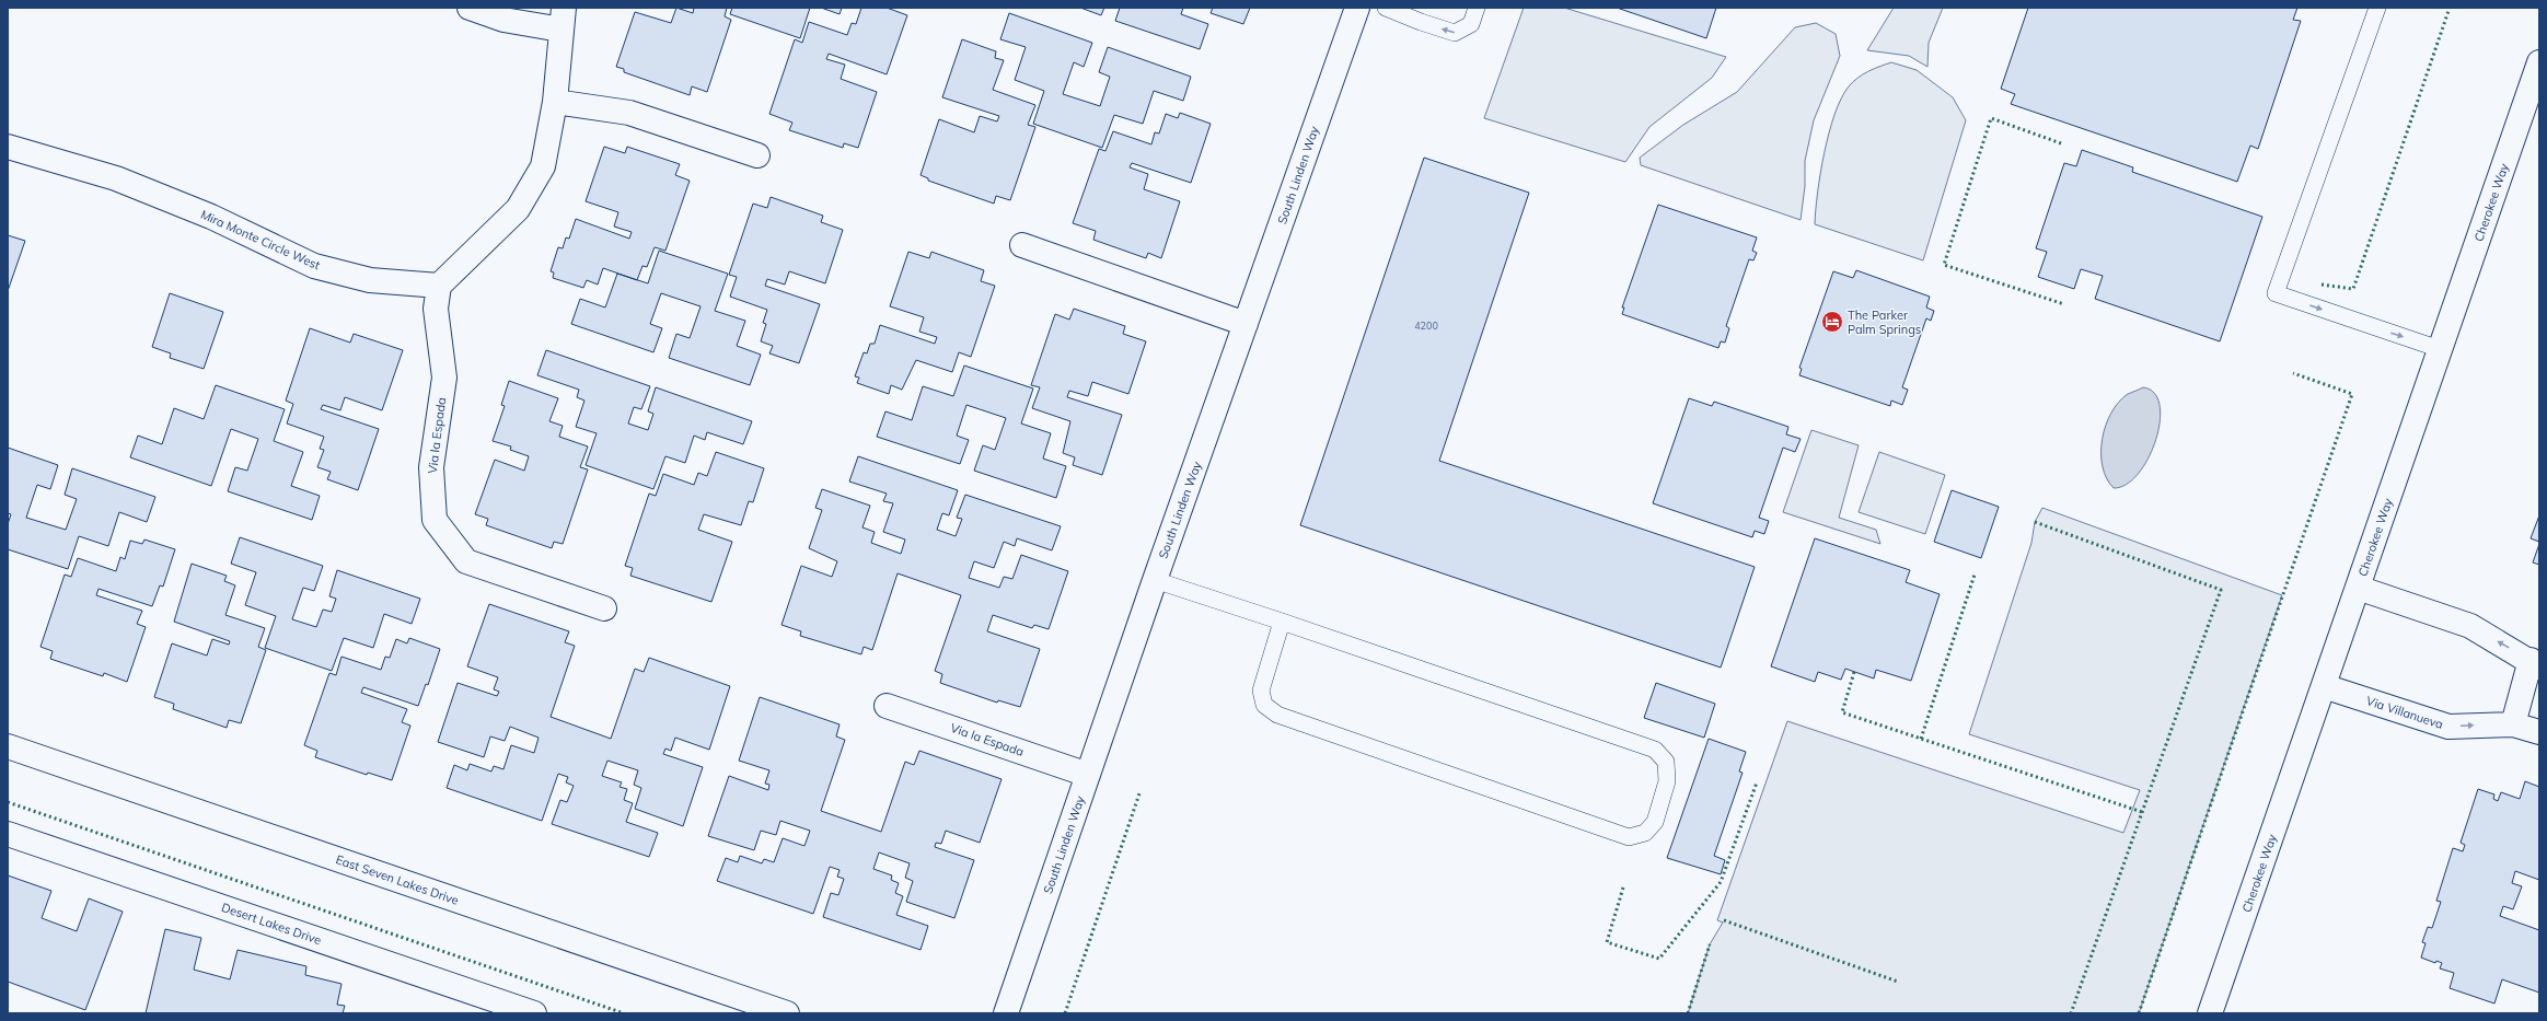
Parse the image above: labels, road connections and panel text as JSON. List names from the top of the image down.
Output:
{
  "streets": {
    "street": [
      "South Linden Way",
      "Cherokee Way",
      "Mira Monte Circle West",
      "Via la Espada",
      "Via Villanueva",
      "East Seven Lakes Drive",
      "Desert Lakes Drive"
    ]
  },
  "crossings": [
    ["South Linden Way", "Via la Espada"],
    ["Cherokee Way", "Via Villanueva"],
    ["Mira Monte Circle West", "Via la Espada"]
  ],
  "places": {
    "hotel": ["The Parker Palm Springs"]
  },
  "house_numbers": ["4200"]
}
